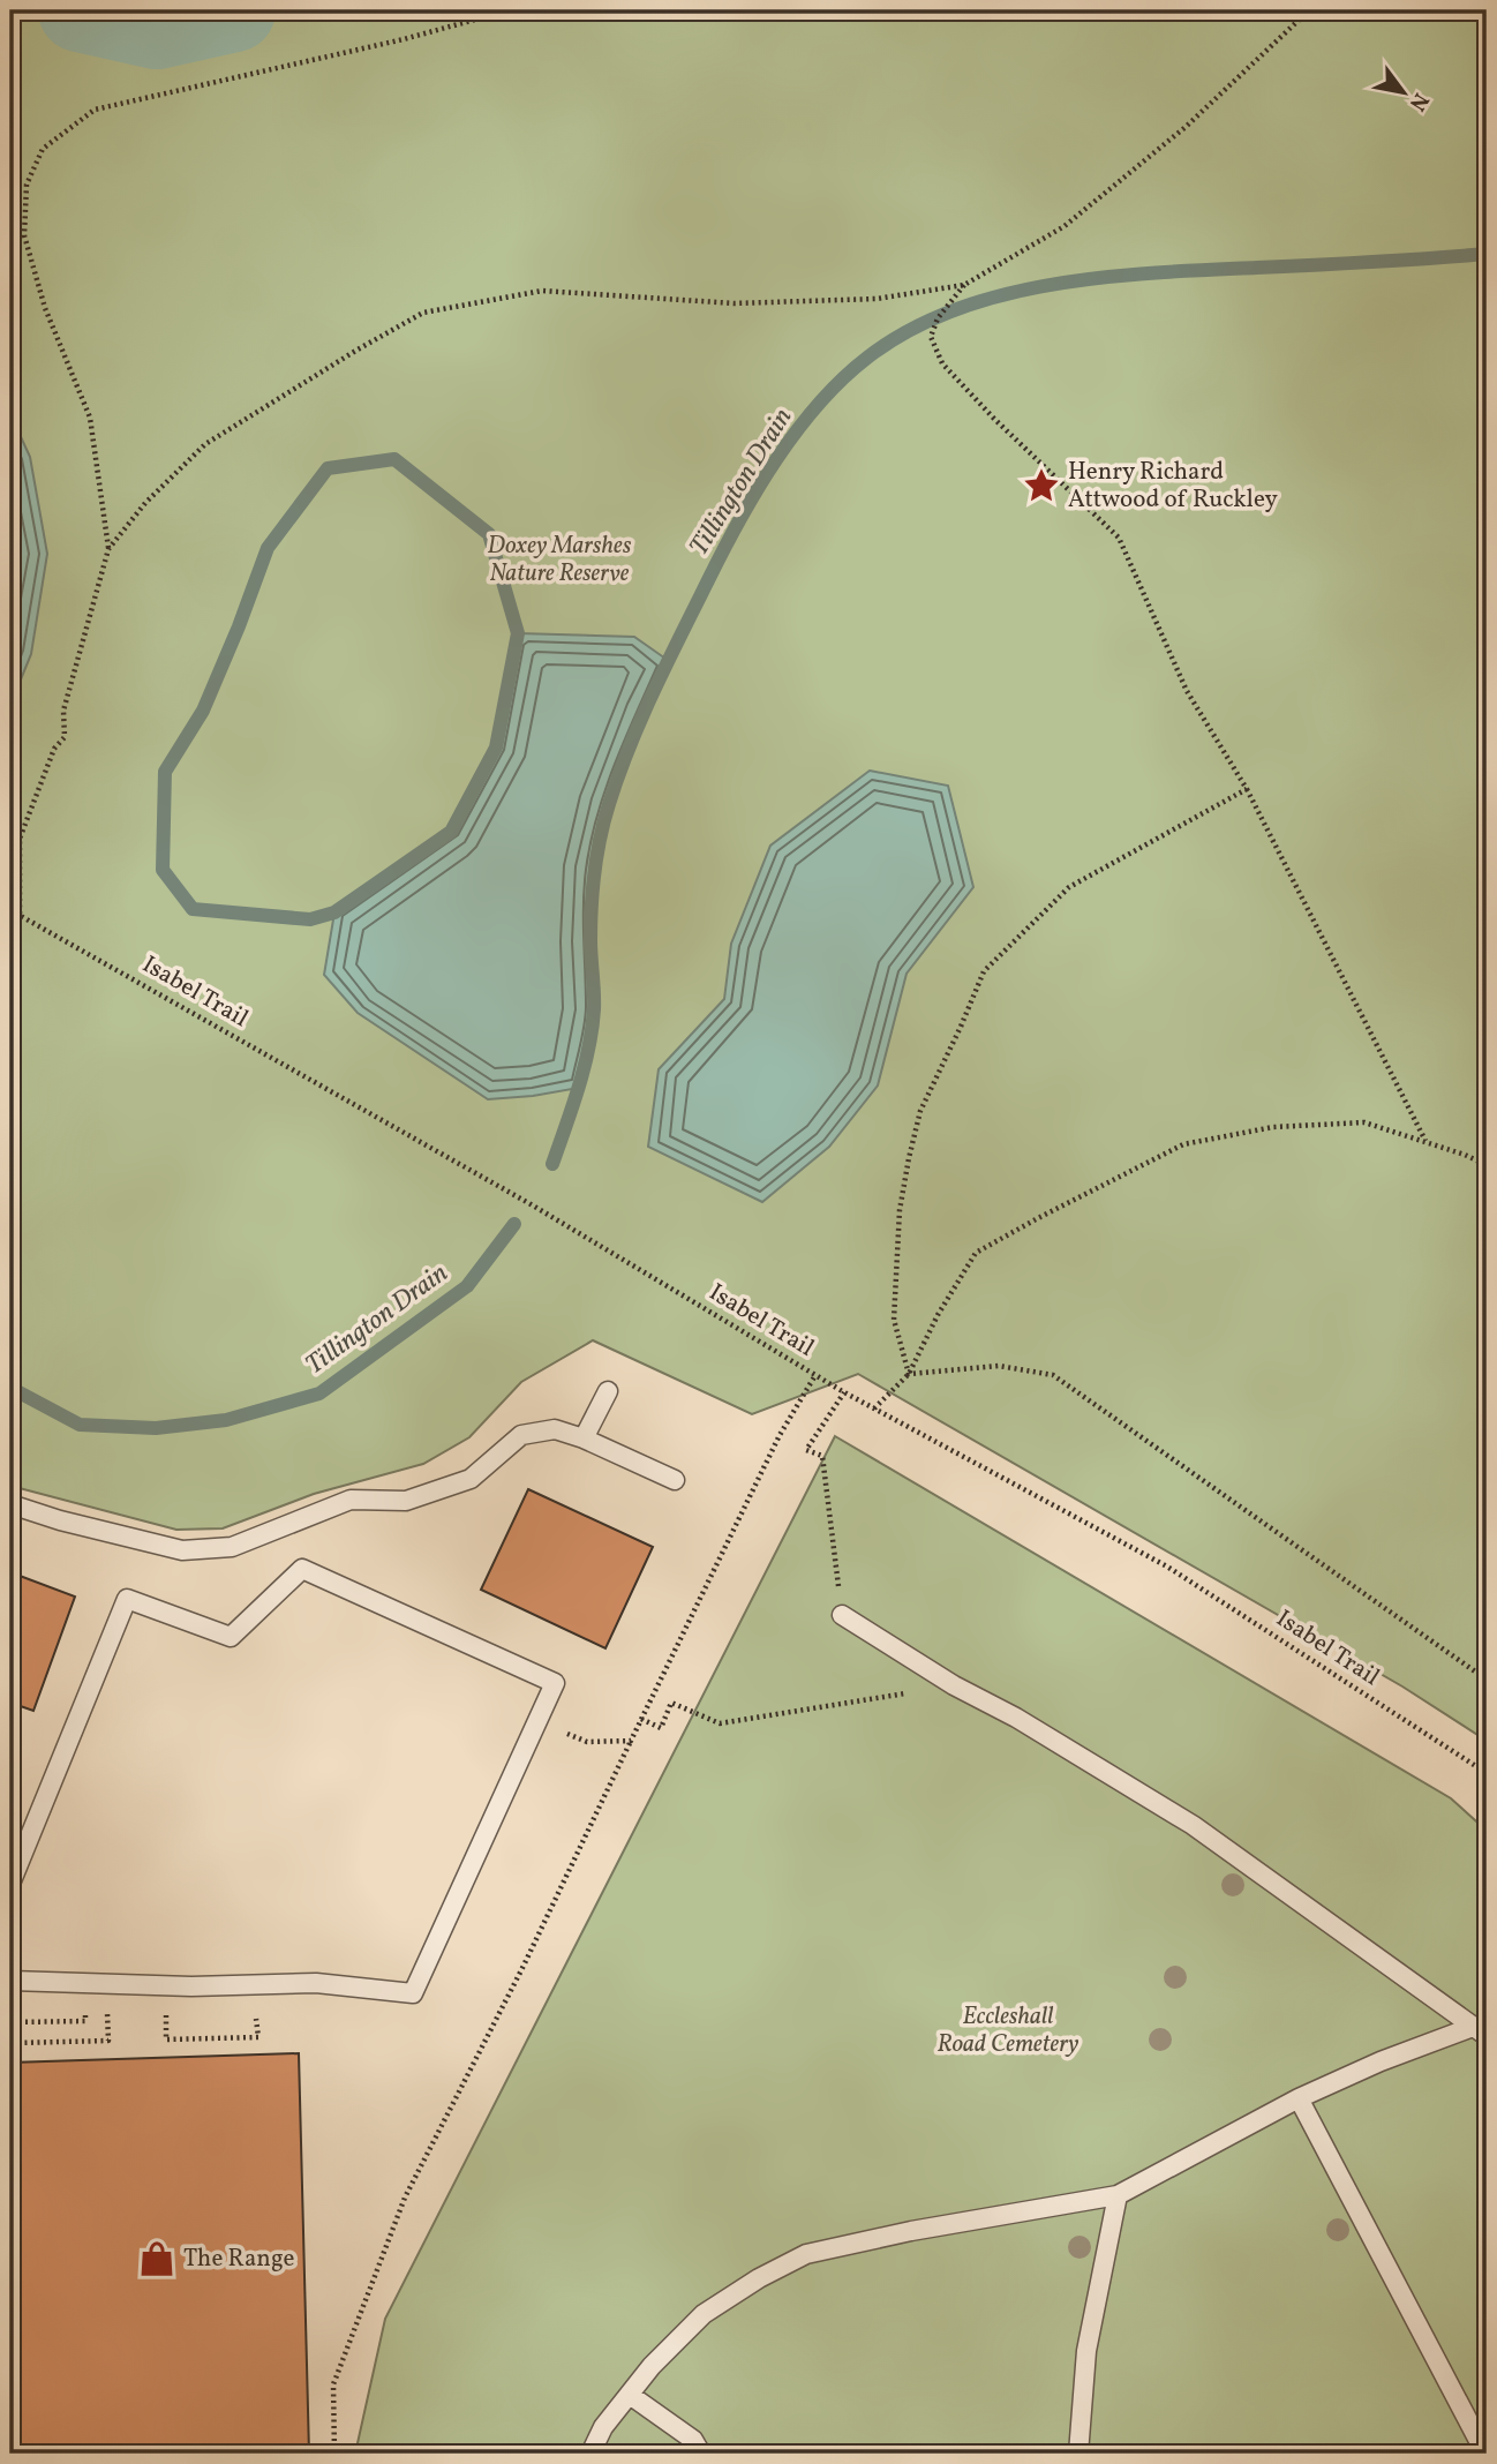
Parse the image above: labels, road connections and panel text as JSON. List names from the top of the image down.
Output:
{
  "streets": {
    "path": ["Isabel Trail"]
  },
  "water": ["Tillington Drain"],
  "parks": ["Doxey Marshes Nature Reserve", "Eccleshall Road Cemetery"],
  "places": {
    "place": ["Henry Richard Attwood of Ruckley"],
    "shop": ["The Range"]
  },
  "north": "bottom right"
}
